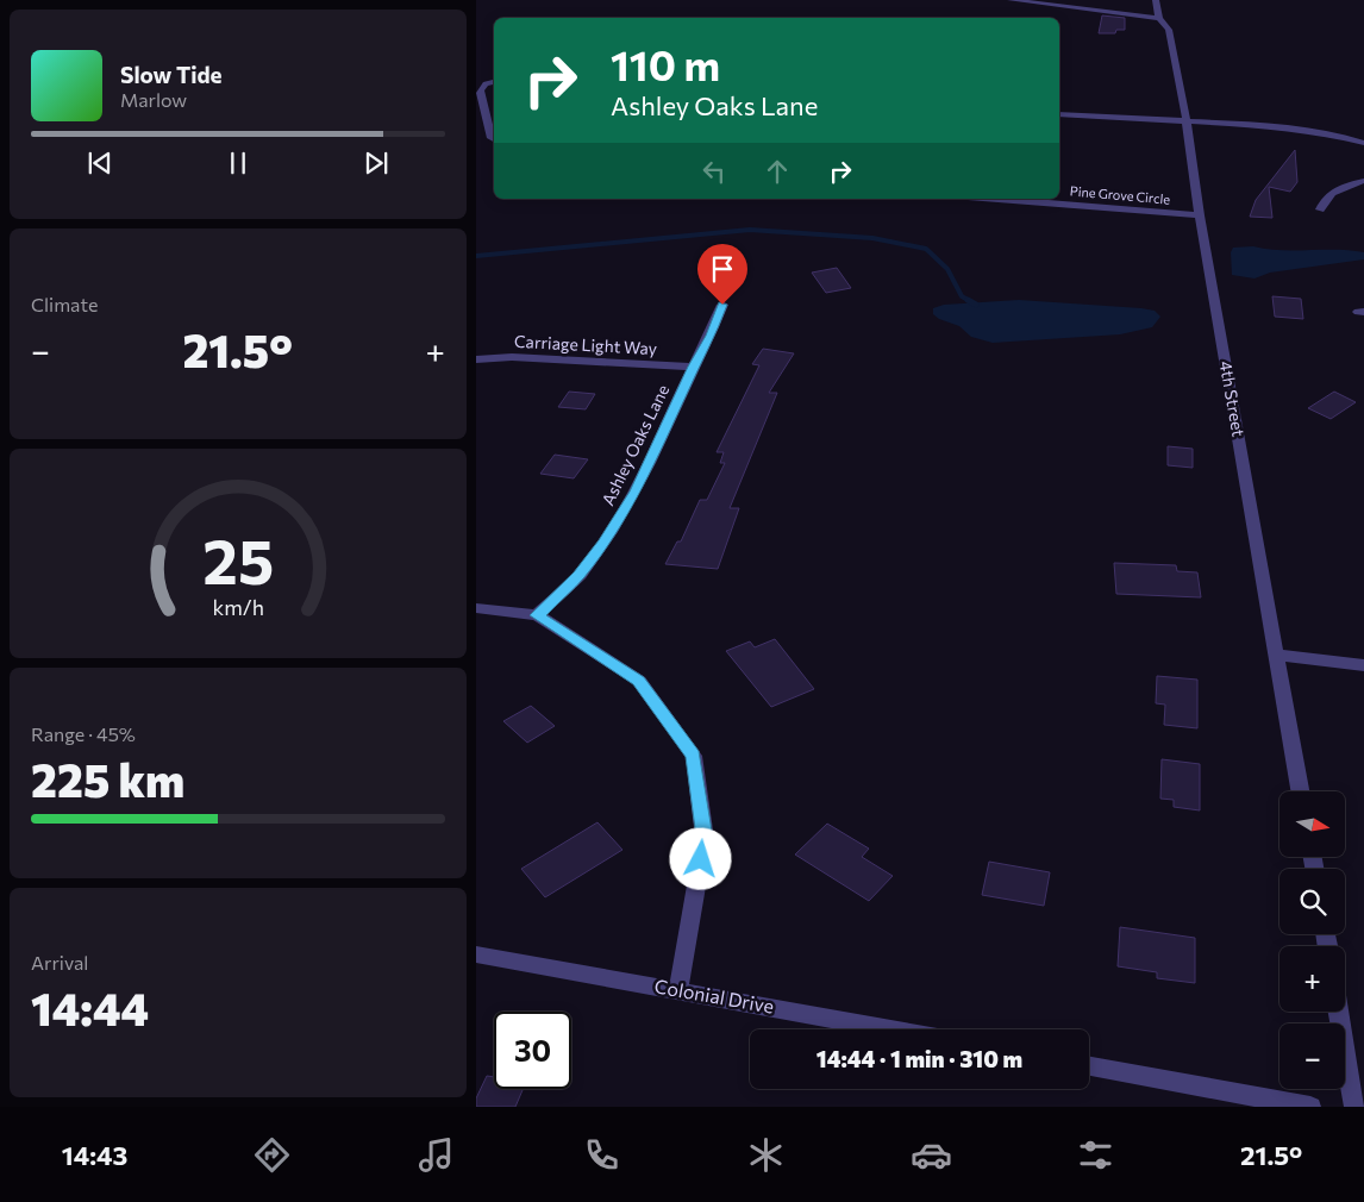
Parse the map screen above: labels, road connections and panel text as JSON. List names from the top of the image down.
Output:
{
  "streets": {
    "street": [
      "Pine Grove Circle",
      "Carriage Light Way",
      "4th Street",
      "Ashley Oaks Lane",
      "Colonial Drive"
    ]
  },
  "crossings": [
    ["Pine Grove Circle", "4th Street"],
    ["Carriage Light Way", "Ashley Oaks Lane"]
  ],
  "north": "right",
  "page": {
    "turn": ["110 m", "Ashley Oaks Lane"],
    "song": ["Slow Tide", "Marlow"],
    "tile": [
      "Climate",
      ["Range · 45%", "225 km"],
      ["Arrival", "14:44"]
    ],
    "heat": ["−", "21.5°", "+"],
    "map_buttons": ["+", "−"],
    "limit": "30",
    "trip": "14:44 · 1 min · 310 m",
    "tabs": ["14:43", "21.5°"],
    "gauge": ["25", "km/h"]
  }
}
